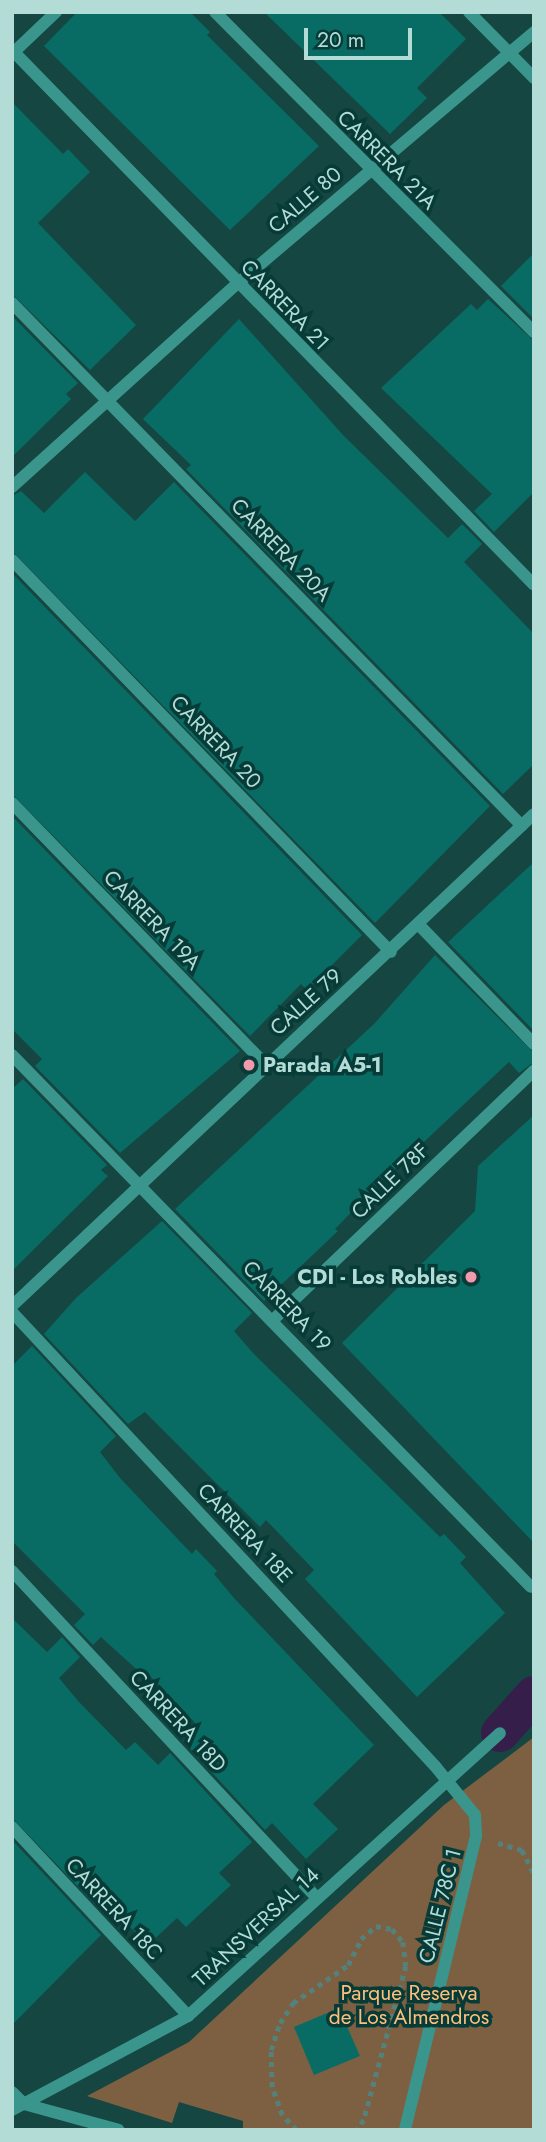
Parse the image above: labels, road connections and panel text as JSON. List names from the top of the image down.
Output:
{
  "streets": {
    "street": [
      "CARRERA 21A",
      "CALLE 80",
      "CARRERA 21",
      "CARRERA 20A",
      "CARRERA 20",
      "CARRERA 19A",
      "CALLE 79",
      "CALLE 78F",
      "CARRERA 19",
      "CARRERA 18E",
      "CARRERA 18D",
      "CALLE 78C 1",
      "CARRERA 18C",
      "TRANSVERSAL 14"
    ]
  },
  "crossings": [
    ["CARRERA 21A", "CALLE 80"],
    ["CALLE 80", "CARRERA 21"],
    ["CALLE 80", "CARRERA 20A"],
    ["CARRERA 20A", "CALLE 79"],
    ["CARRERA 20", "CALLE 79"],
    ["CARRERA 19A", "CALLE 79"],
    ["CALLE 79", "CARRERA 19"],
    ["CALLE 78F", "CARRERA 19"],
    ["CARRERA 18E", "CALLE 78C 1"],
    ["CARRERA 18E", "TRANSVERSAL 14"],
    ["CARRERA 18D", "TRANSVERSAL 14"],
    ["CALLE 78C 1", "TRANSVERSAL 14"],
    ["CARRERA 18C", "TRANSVERSAL 14"]
  ],
  "parks": ["Parque Reserva de Los Almendros"],
  "places": ["Parada A5-1", "CDI - Los Robles"],
  "scale_bar": "20 m"
}
